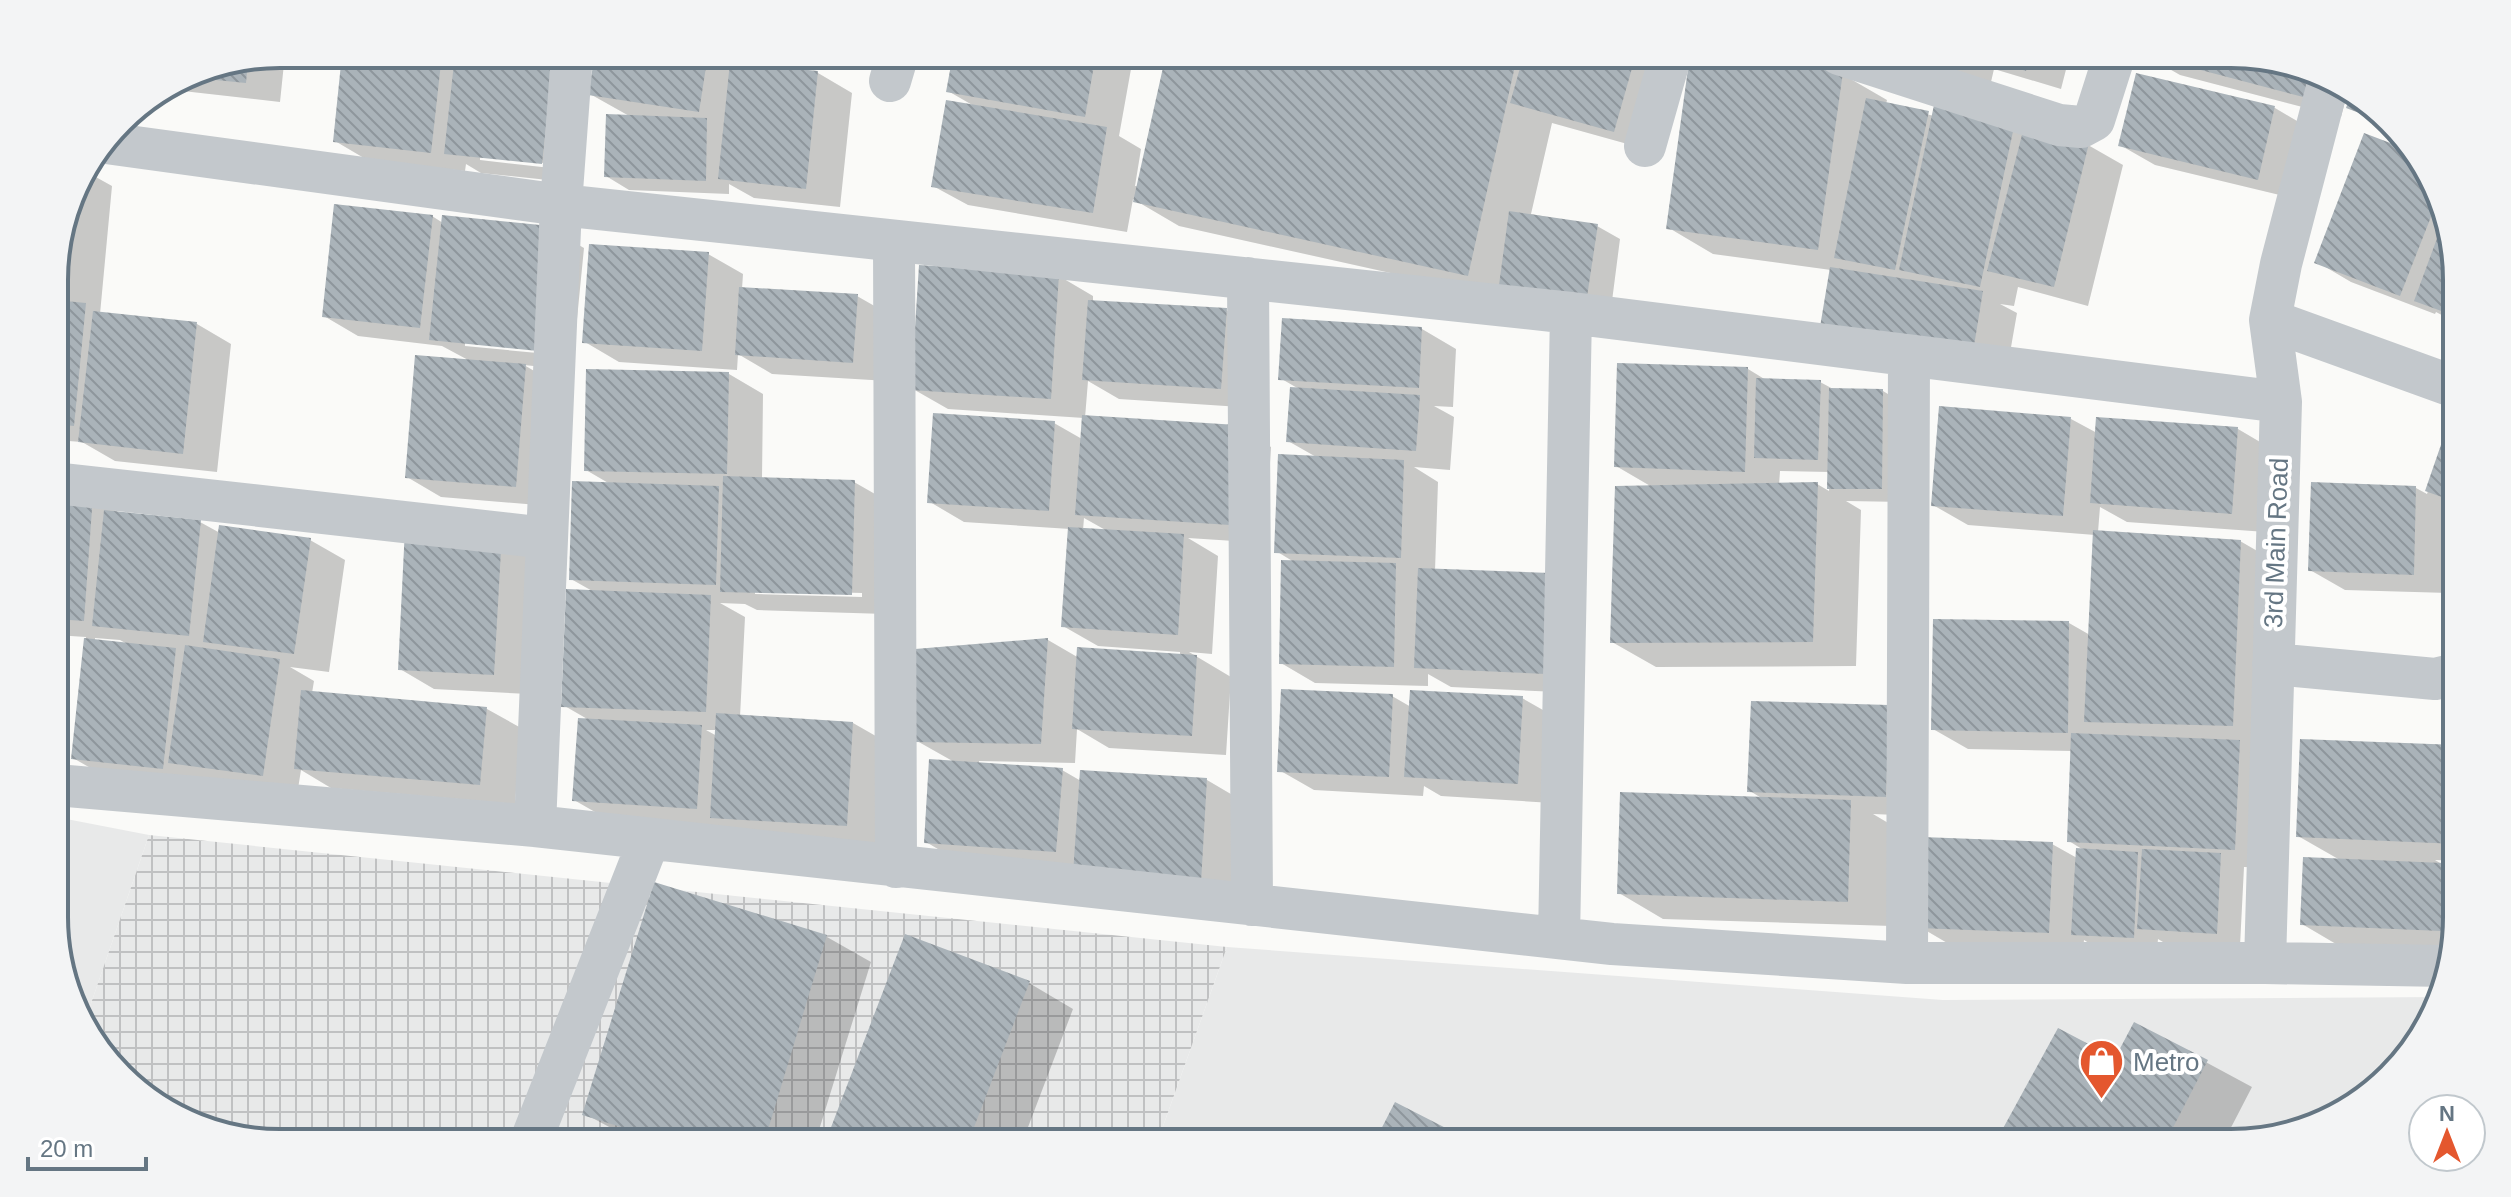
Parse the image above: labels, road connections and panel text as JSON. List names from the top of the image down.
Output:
{
  "streets": {
    "street": ["3rd Main Road"]
  },
  "places": {
    "shop": ["Metro"]
  },
  "scale_bar": "20 m",
  "north": "top"
}
